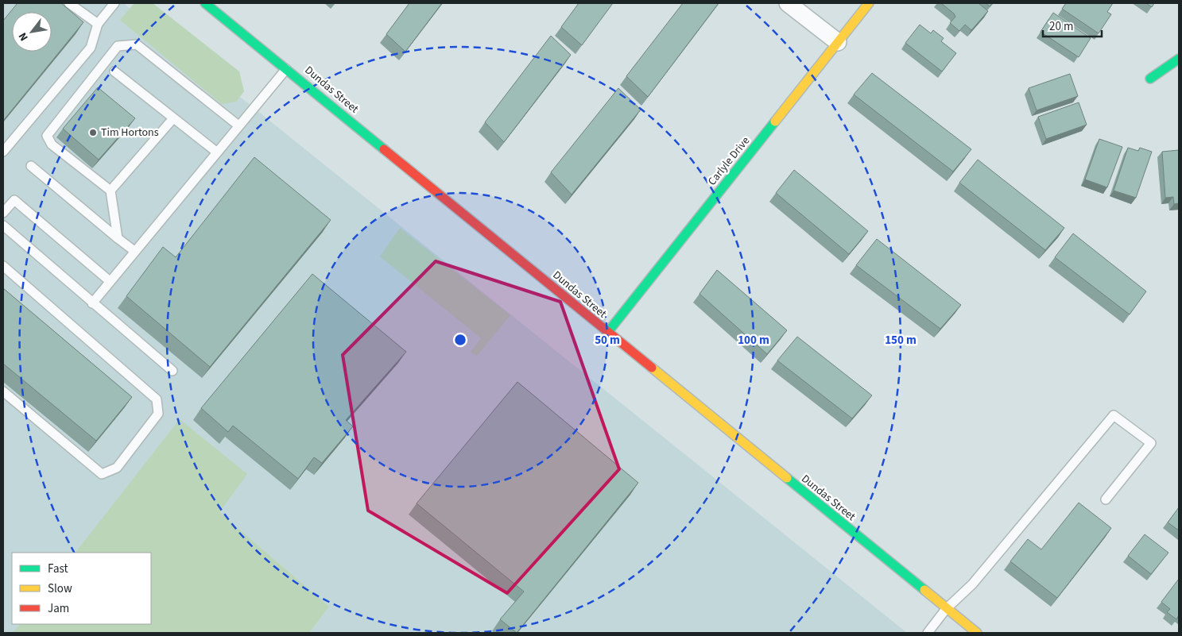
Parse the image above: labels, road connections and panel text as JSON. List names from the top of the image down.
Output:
{
  "streets": {
    "main road": ["Dundas Street", "Carlyle Drive"]
  },
  "crossings": [
    ["Dundas Street", "Carlyle Drive"]
  ],
  "places": ["Tim Hortons"],
  "legend": ["Fast", "Slow", "Jam"],
  "scale_bar": "20 m",
  "north": "bottom left",
  "rings": ["50 m", "100 m", "150 m"]
}
